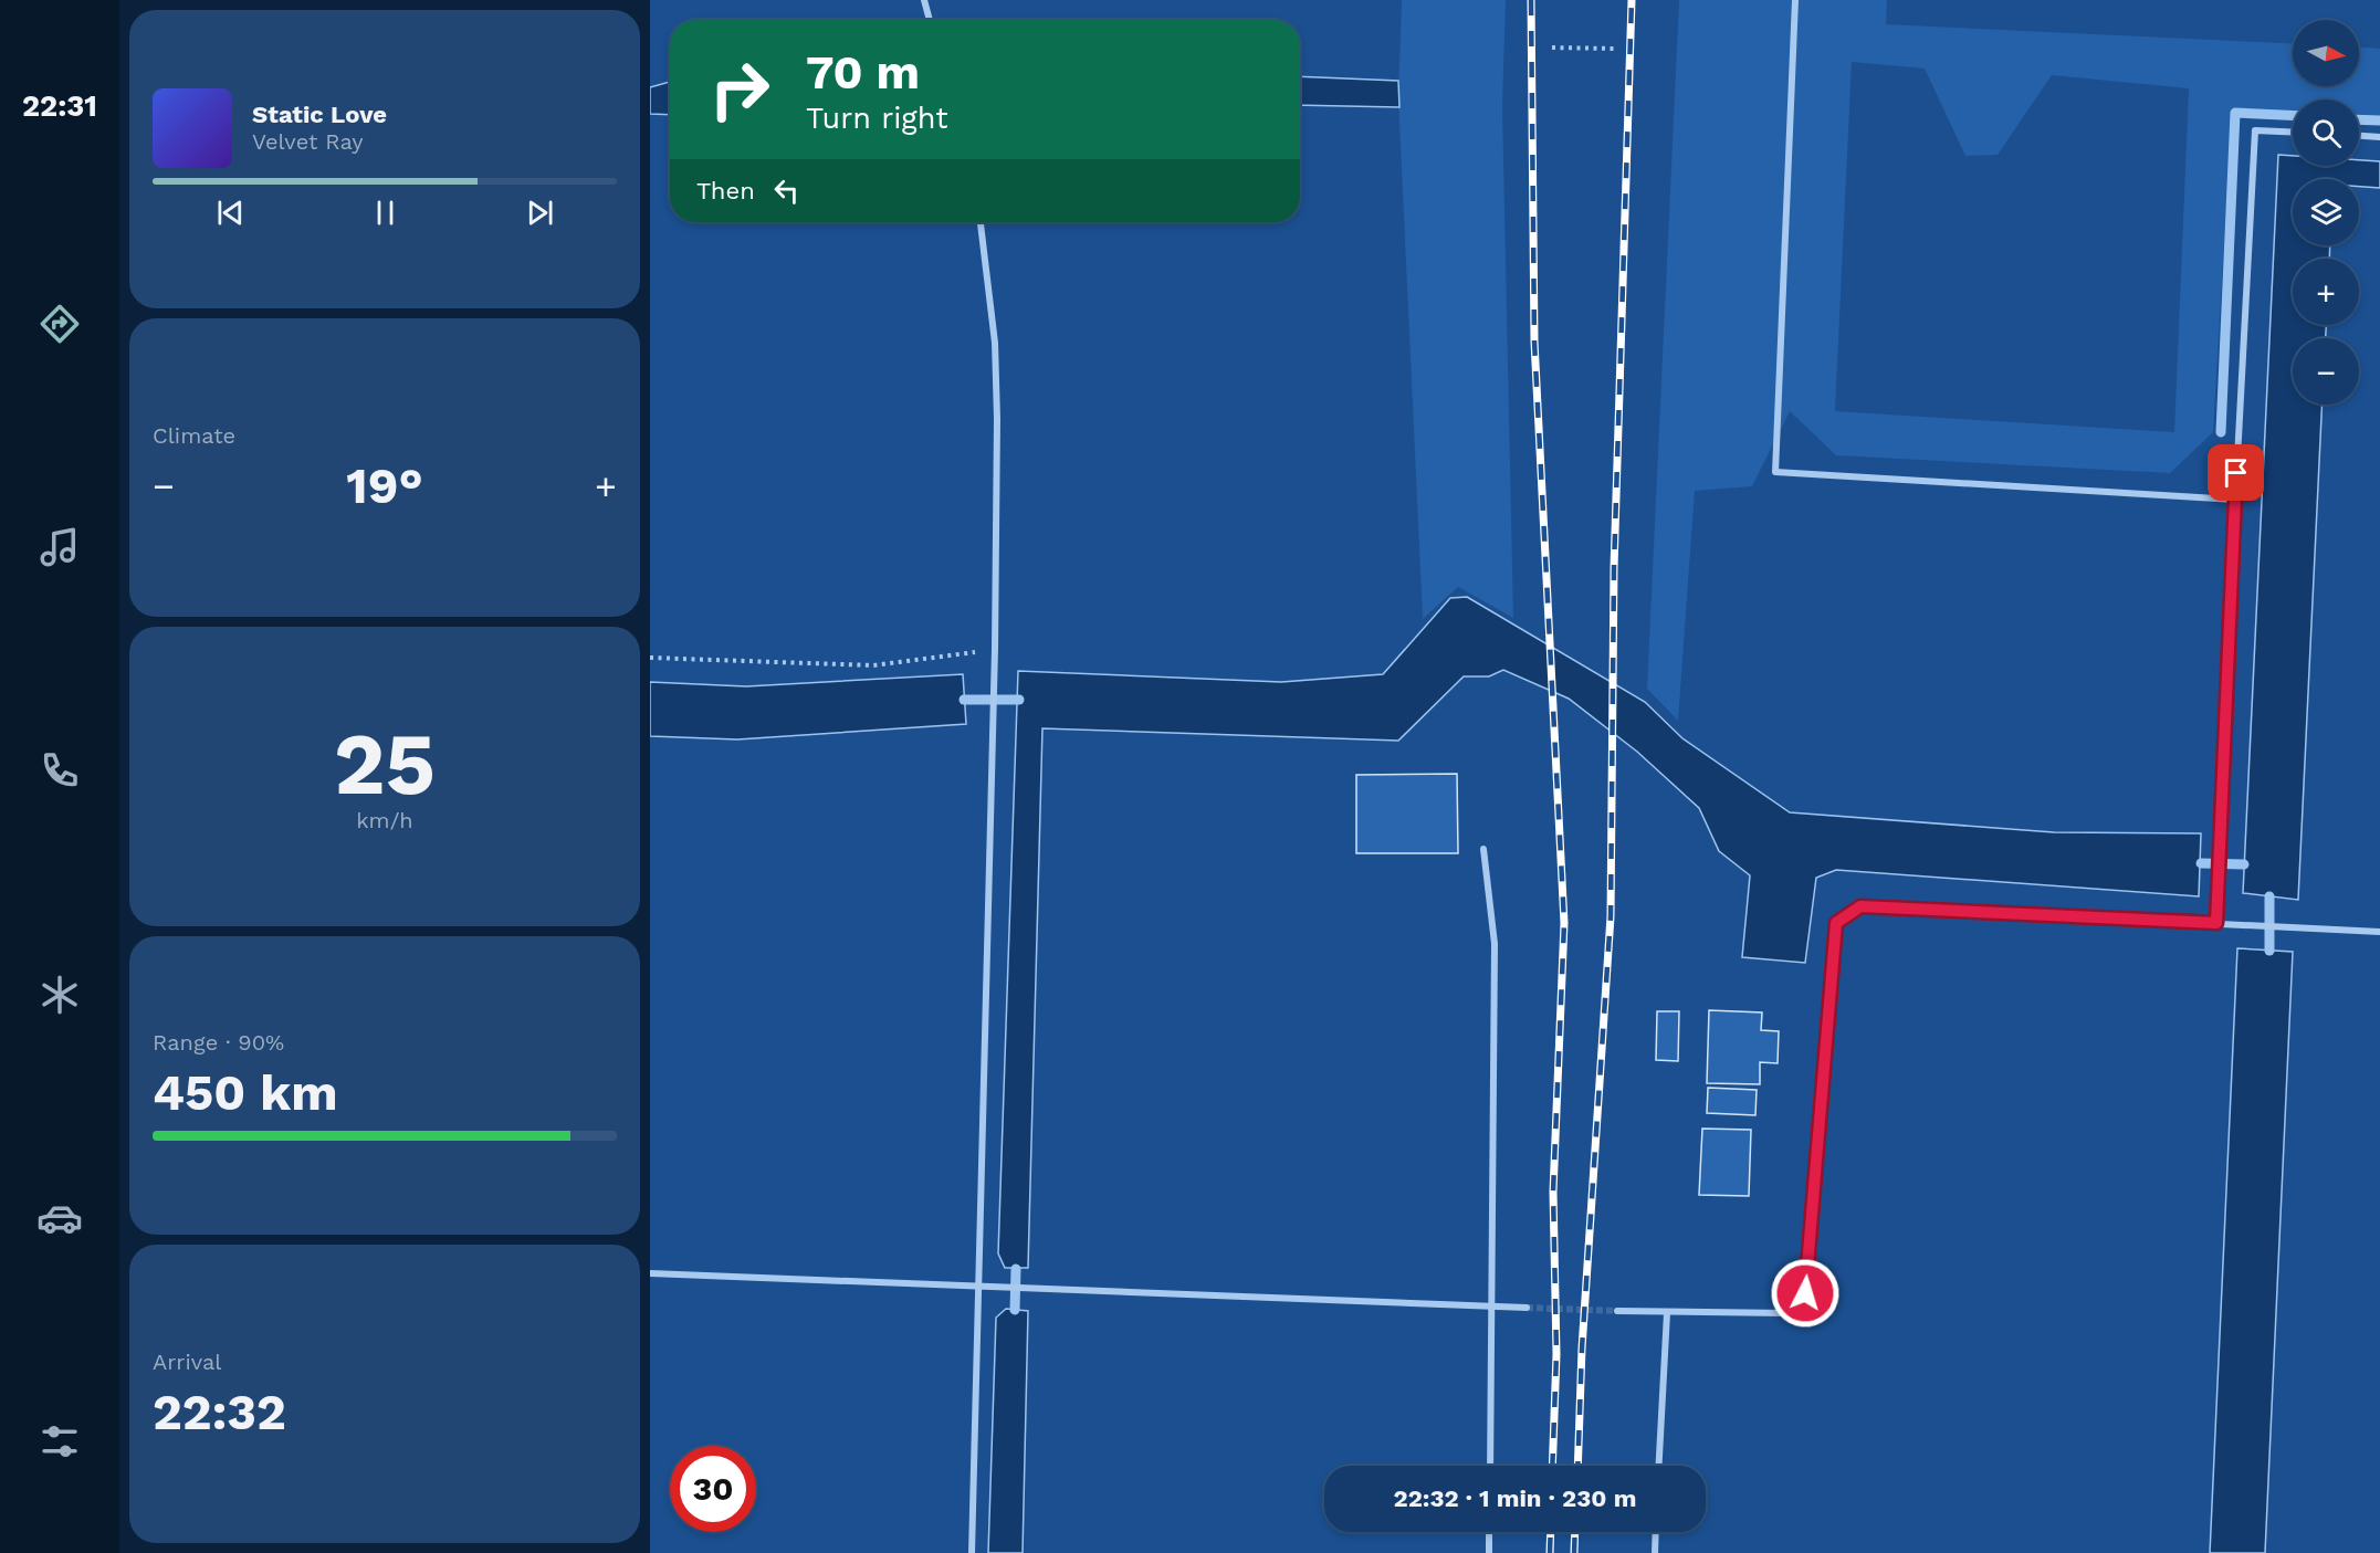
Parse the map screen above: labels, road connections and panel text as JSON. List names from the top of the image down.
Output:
{
  "north": "right",
  "page": {
    "tabs": "22:31",
    "map_buttons": ["+", "−"],
    "turn": ["70 m", "Turn right"],
    "song": ["Static Love", "Velvet Ray"],
    "then": "Then",
    "tile": [
      "Climate",
      ["25", "km/h"],
      ["Range · 90%", "450 km"],
      ["Arrival", "22:32"]
    ],
    "heat": ["−", "19°", "+"],
    "limit": "30",
    "trip": "22:32 · 1 min · 230 m"
  }
}
